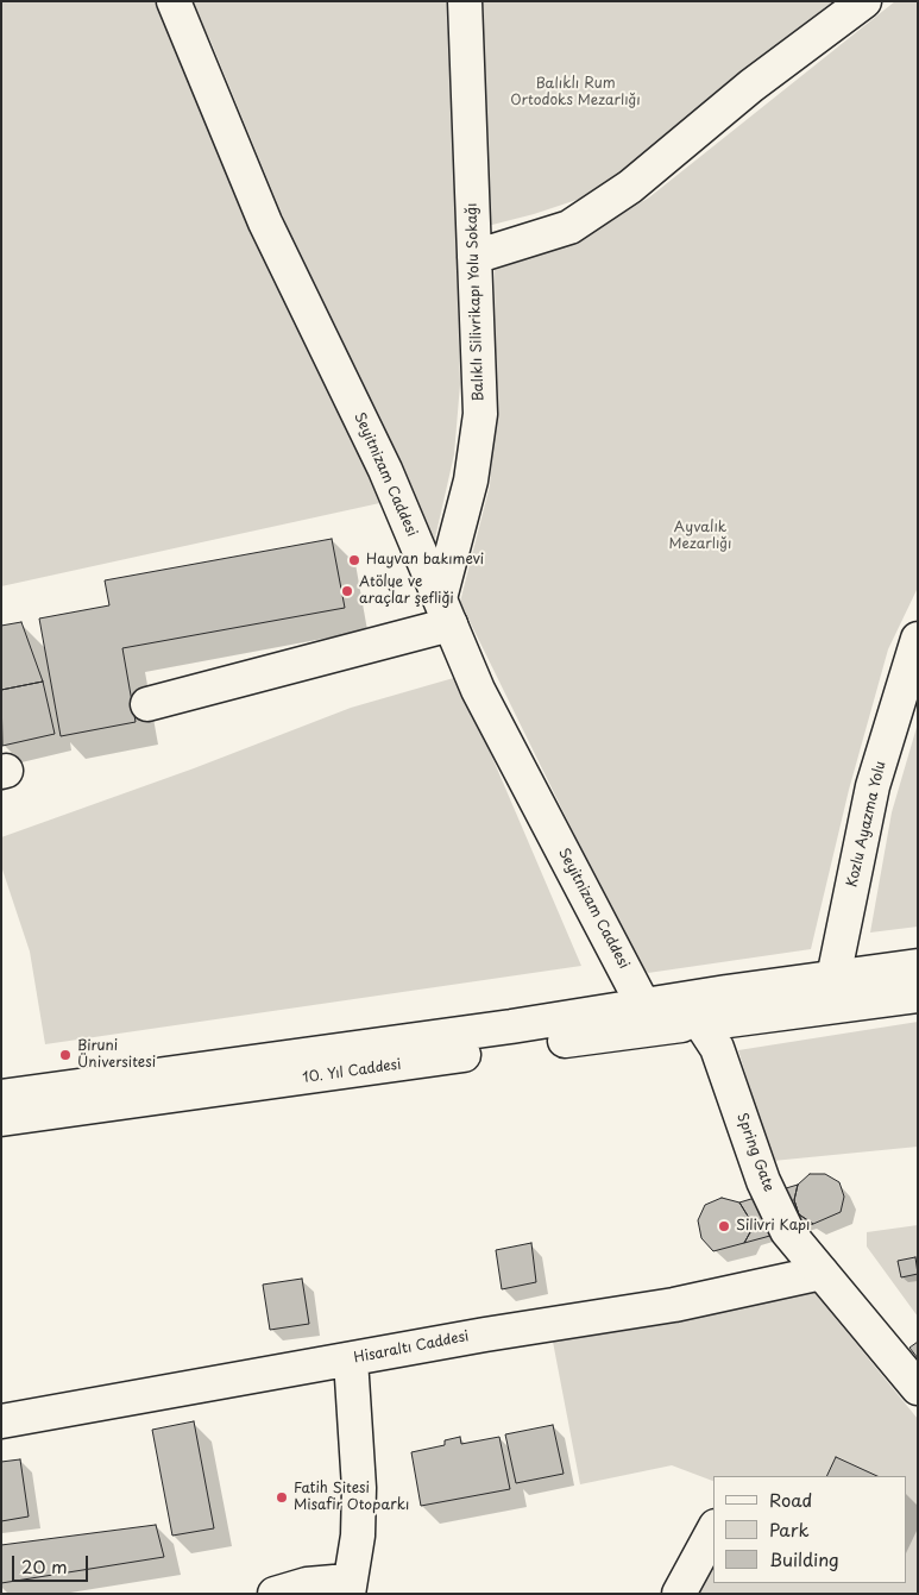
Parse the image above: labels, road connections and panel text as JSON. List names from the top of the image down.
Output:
{
  "streets": {
    "main road": [
      "Balıklı Silivrikapı Yolu Sokağı",
      "Seyitnizam Caddesi",
      "Kozlu Ayazma Yolu",
      "10. Yıl Caddesi",
      "Spring Gate",
      "Hisaraltı Caddesi"
    ]
  },
  "crossings": [
    ["Balıklı Silivrikapı Yolu Sokağı", "Seyitnizam Caddesi"],
    ["Seyitnizam Caddesi", "10. Yıl Caddesi"],
    ["Kozlu Ayazma Yolu", "10. Yıl Caddesi"],
    ["10. Yıl Caddesi", "Spring Gate"],
    ["Spring Gate", "Hisaraltı Caddesi"]
  ],
  "parks": ["Balıklı Rum Ortodoks Mezarlığı", "Ayvalık Mezarlığı"],
  "places": [
    "Hayvan bakımevi",
    "Atölye ve araçlar şefliği",
    "Biruni Üniversitesi",
    "Silivri Kapı",
    "Fatih Sitesi Misafir Otoparkı"
  ],
  "legend": ["Road", "Park", "Building"],
  "scale_bar": "20 m"
}
